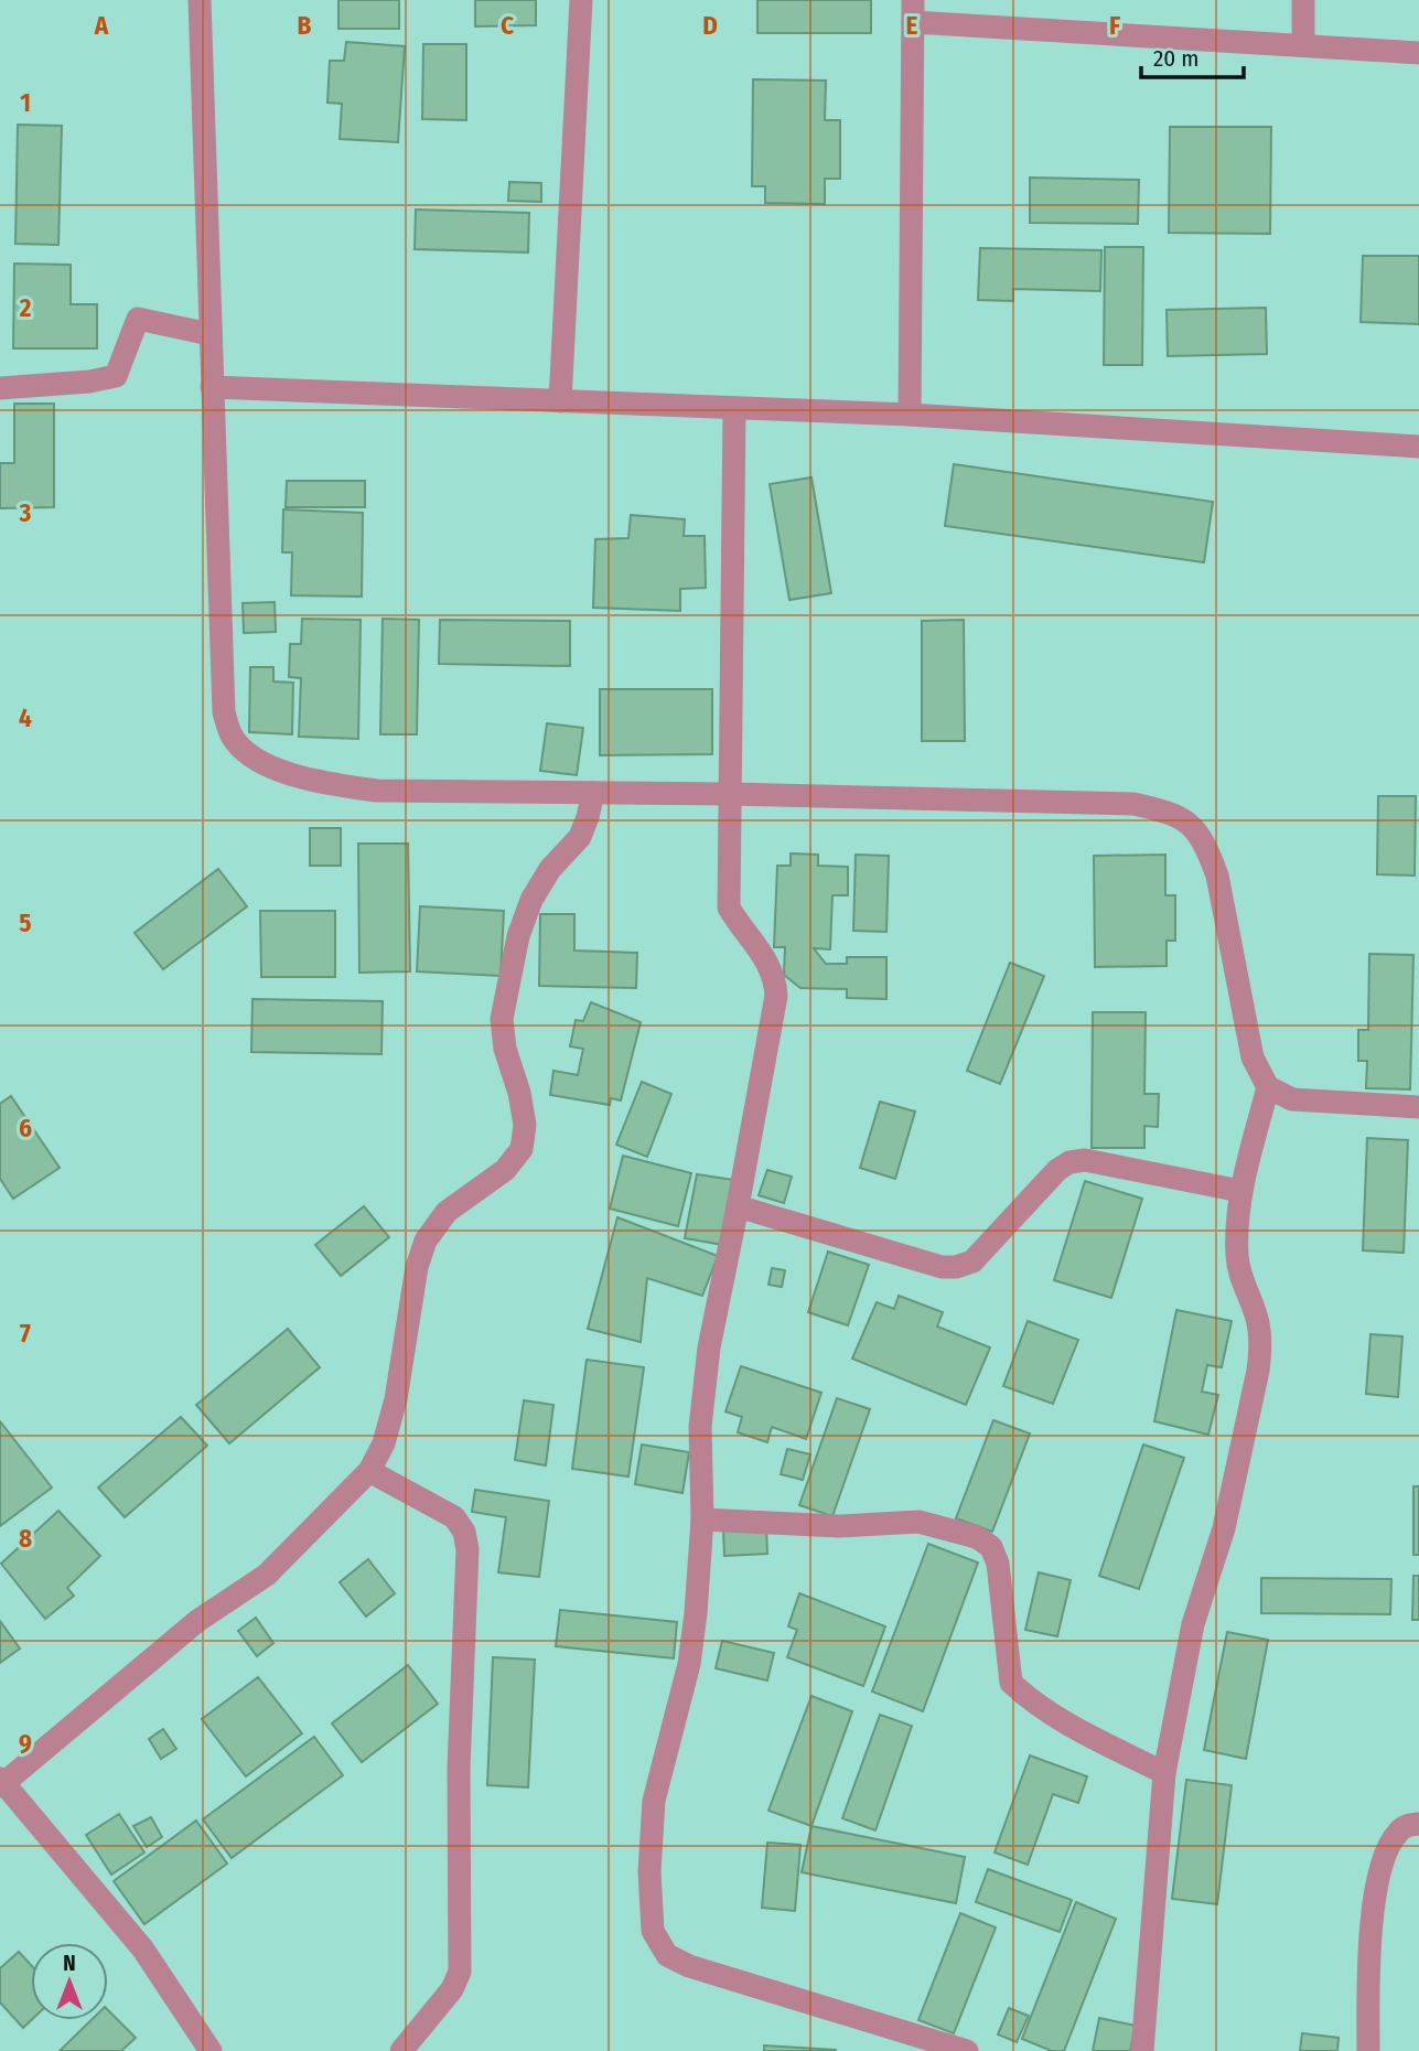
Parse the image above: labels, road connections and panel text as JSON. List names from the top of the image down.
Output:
{
  "scale_bar": "20 m",
  "north": "top",
  "grid": {
    "columns": [
      "A",
      "B",
      "C",
      "D",
      "E",
      "F"
    ],
    "rows": [
      "1",
      "2",
      "3",
      "4",
      "5",
      "6",
      "7",
      "8",
      "9"
    ]
  }
}
